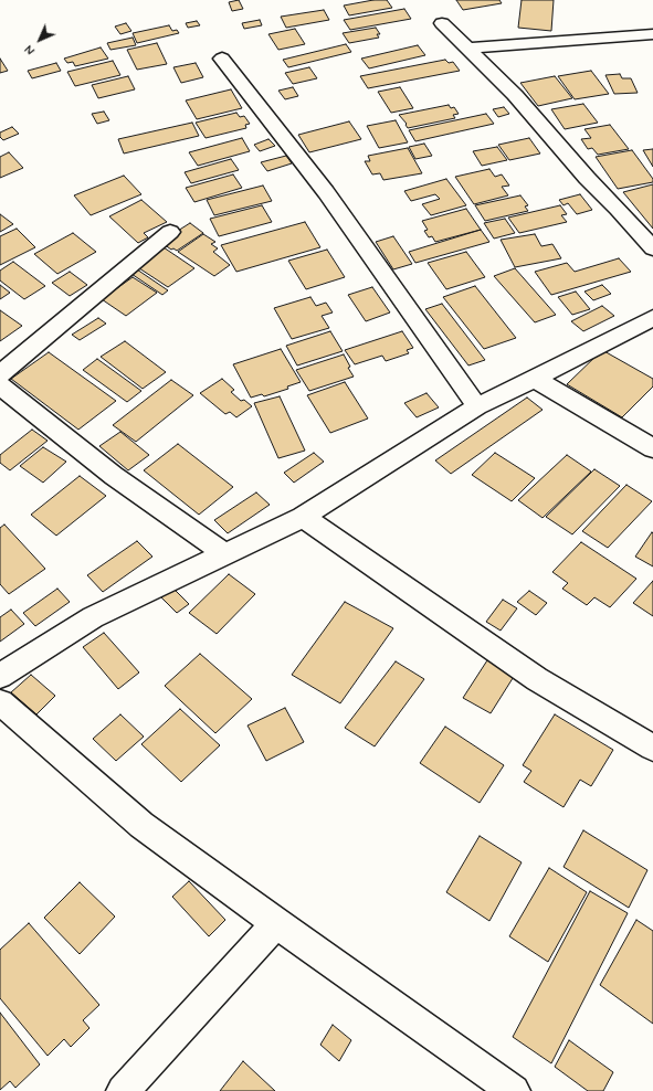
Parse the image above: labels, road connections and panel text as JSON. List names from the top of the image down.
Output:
{
  "north": "bottom left"
}
